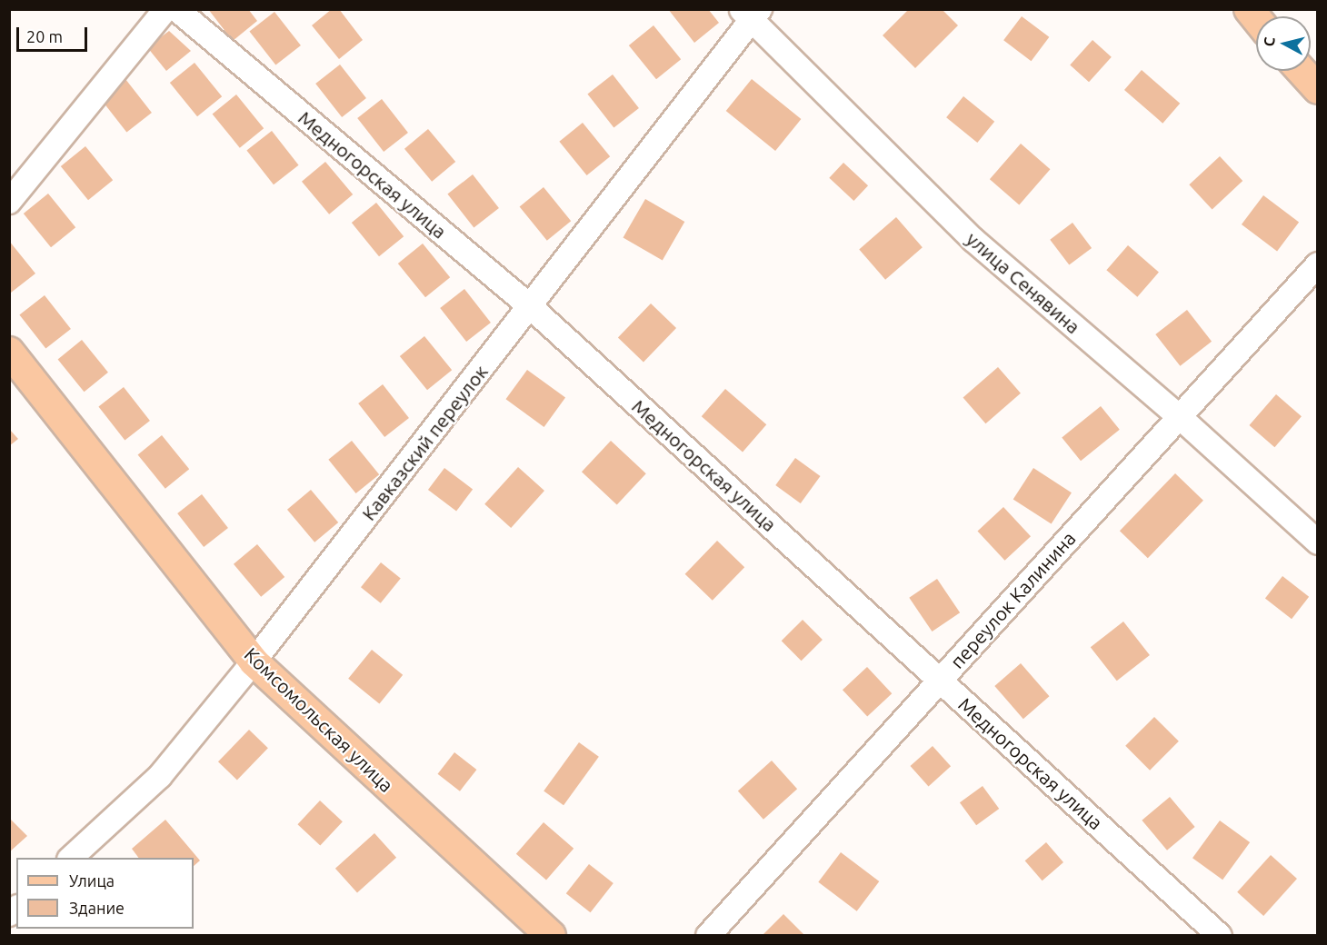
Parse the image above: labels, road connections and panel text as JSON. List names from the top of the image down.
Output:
{
  "streets": {
    "main road": ["Комсомольская улица"],
    "street": [
      "Медногорская улица",
      "улица Сенявина",
      "Кавказский переулок",
      "переулок Калинина"
    ]
  },
  "crossings": [
    ["Медногорская улица", "Кавказский переулок"],
    ["Медногорская улица", "переулок Калинина"],
    ["улица Сенявина", "Кавказский переулок"],
    ["улица Сенявина", "переулок Калинина"],
    ["Кавказский переулок", "Комсомольская улица"]
  ],
  "legend": ["Улица", "Здание"],
  "scale_bar": "20 m",
  "north": "left"
}
